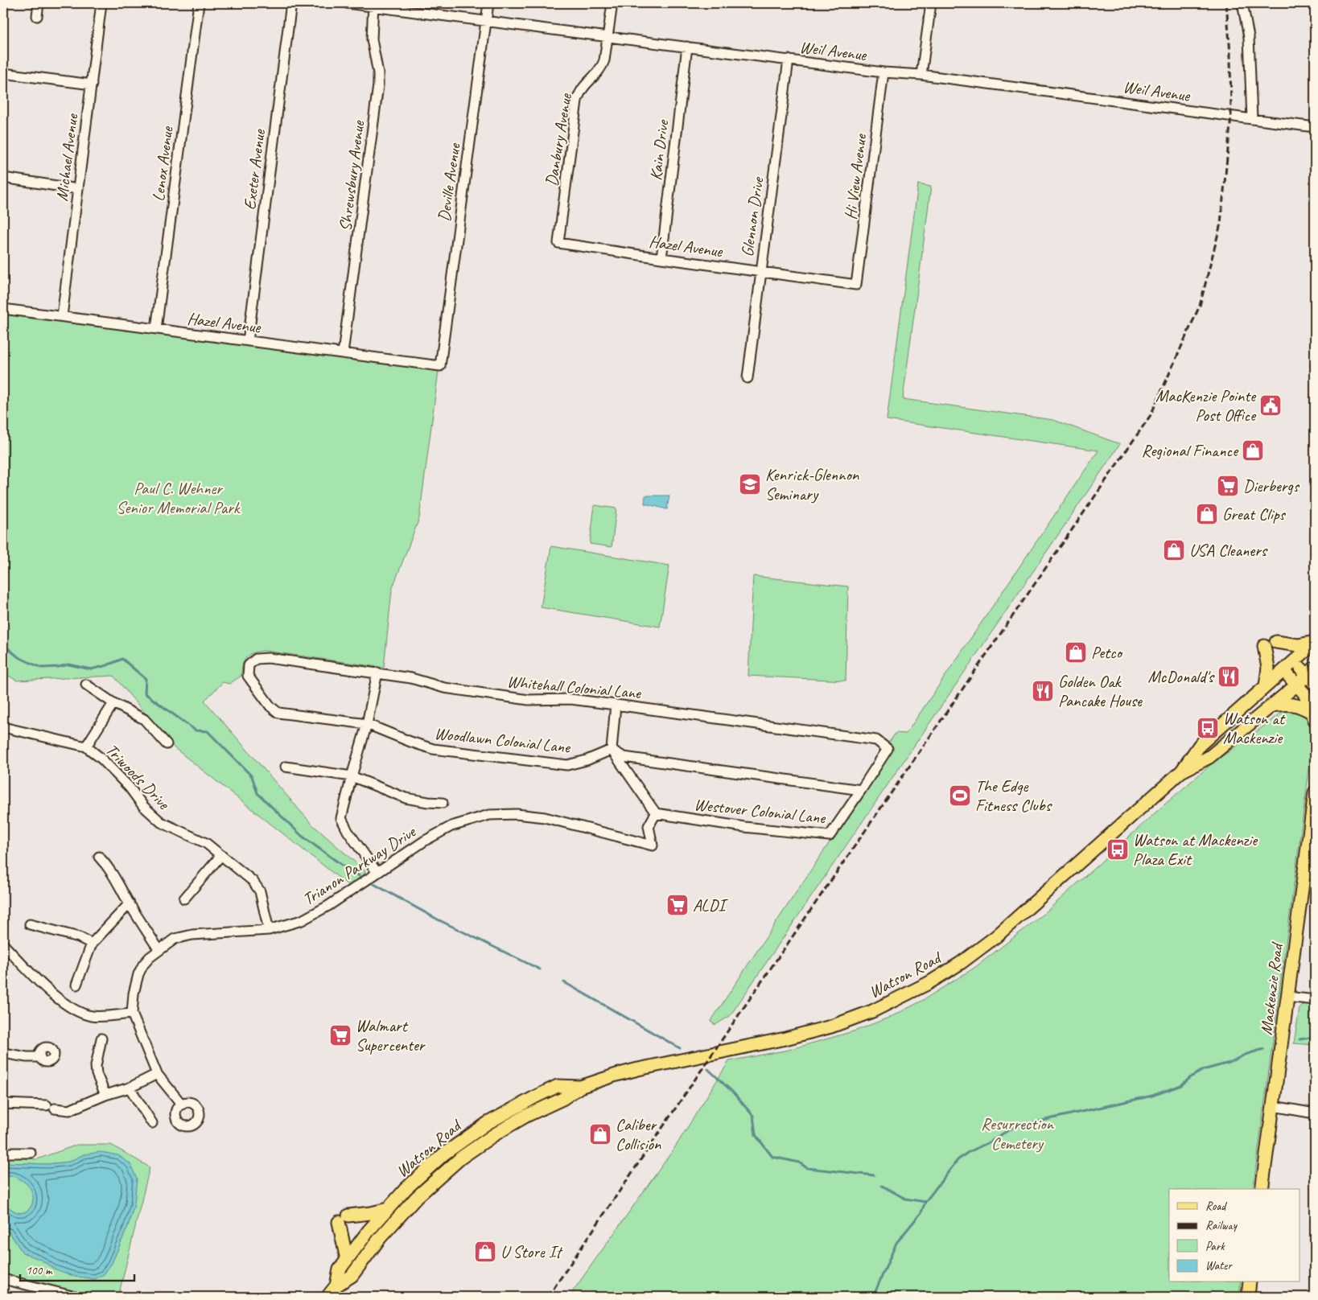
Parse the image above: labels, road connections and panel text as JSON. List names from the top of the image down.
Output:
{
  "streets": {
    "main road": ["Watson Road", "Mackenzie Road"],
    "street": [
      "Weil Avenue",
      "Danbury Avenue",
      "Kain Drive",
      "Michael Avenue",
      "Lenox Avenue",
      "Exeter Avenue",
      "Shrewsbury Avenue",
      "Hi View Avenue",
      "Deville Avenue",
      "Glennon Drive",
      "Hazel Avenue",
      "Whitehall Colonial Lane",
      "Woodlawn Colonial Lane",
      "Triwoods Drive",
      "Westover Colonial Lane",
      "Trianon Parkway Drive"
    ]
  },
  "crossings": [
    ["Weil Avenue", "Danbury Avenue"],
    ["Weil Avenue", "Kain Drive"],
    ["Weil Avenue", "Shrewsbury Avenue"],
    ["Weil Avenue", "Hi View Avenue"],
    ["Weil Avenue", "Deville Avenue"],
    ["Weil Avenue", "Glennon Drive"],
    ["Danbury Avenue", "Hazel Avenue"],
    ["Kain Drive", "Hazel Avenue"],
    ["Michael Avenue", "Hazel Avenue"],
    ["Lenox Avenue", "Hazel Avenue"],
    ["Exeter Avenue", "Hazel Avenue"],
    ["Shrewsbury Avenue", "Hazel Avenue"],
    ["Hi View Avenue", "Hazel Avenue"],
    ["Deville Avenue", "Hazel Avenue"],
    ["Glennon Drive", "Hazel Avenue"],
    ["Whitehall Colonial Lane", "Woodlawn Colonial Lane"],
    ["Whitehall Colonial Lane", "Westover Colonial Lane"],
    ["Triwoods Drive", "Trianon Parkway Drive"],
    ["Westover Colonial Lane", "Trianon Parkway Drive"]
  ],
  "parks": ["Paul C. Wehner Senior Memorial Park", "Resurrection Cemetery"],
  "places": {
    "public building": ["MacKenzie Pointe Post Office"],
    "shop": [
      "Regional Finance",
      "Great Clips",
      "USA Cleaners",
      "Petco",
      "Caliber Collision",
      "U Store It"
    ],
    "school or university": ["Kenrick-Glennon Seminary"],
    "supermarket": ["Dierbergs", "ALDI", "Walmart Supercenter"],
    "restaurant": ["McDonald's", "Golden Oak Pancake House"],
    "bus stop": ["Watson at Mackenzie", "Watson at Mackenzie Plaza Exit"],
    "sports": ["The Edge Fitness Clubs"]
  },
  "legend": [
    "Road",
    "Railway",
    "Park",
    "Water"
  ],
  "scale_bar": "100 m"
}
